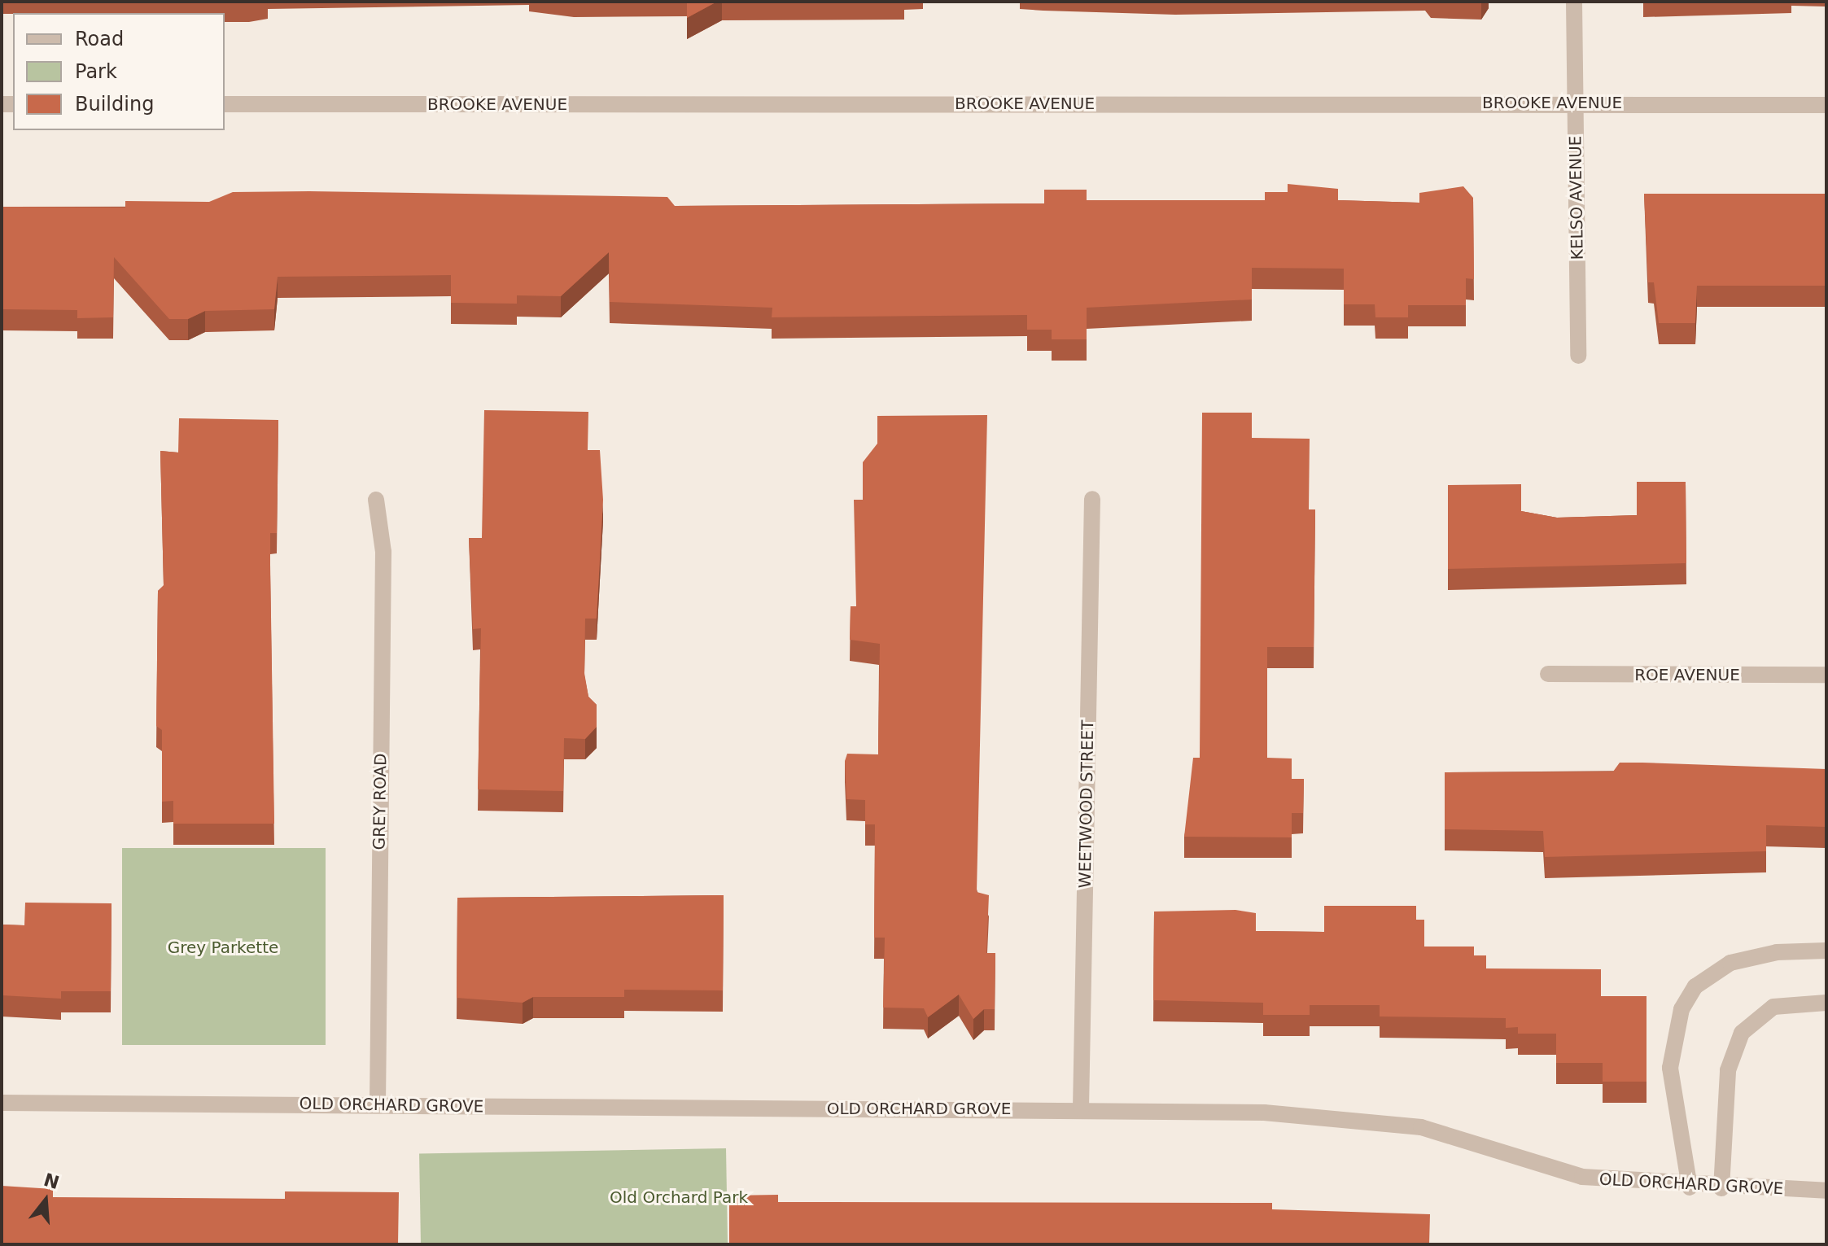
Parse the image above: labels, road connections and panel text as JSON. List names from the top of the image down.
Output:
{
  "streets": {
    "street": [
      "BROOKE AVENUE",
      "KELSO AVENUE",
      "ROE AVENUE",
      "GREY ROAD",
      "WEETWOOD STREET",
      "OLD ORCHARD GROVE"
    ]
  },
  "crossings": [
    ["BROOKE AVENUE", "KELSO AVENUE"],
    ["GREY ROAD", "OLD ORCHARD GROVE"],
    ["WEETWOOD STREET", "OLD ORCHARD GROVE"]
  ],
  "parks": ["Grey Parkette", "Old Orchard Park"],
  "legend": ["Road", "Park", "Building"],
  "north": "top"
}
